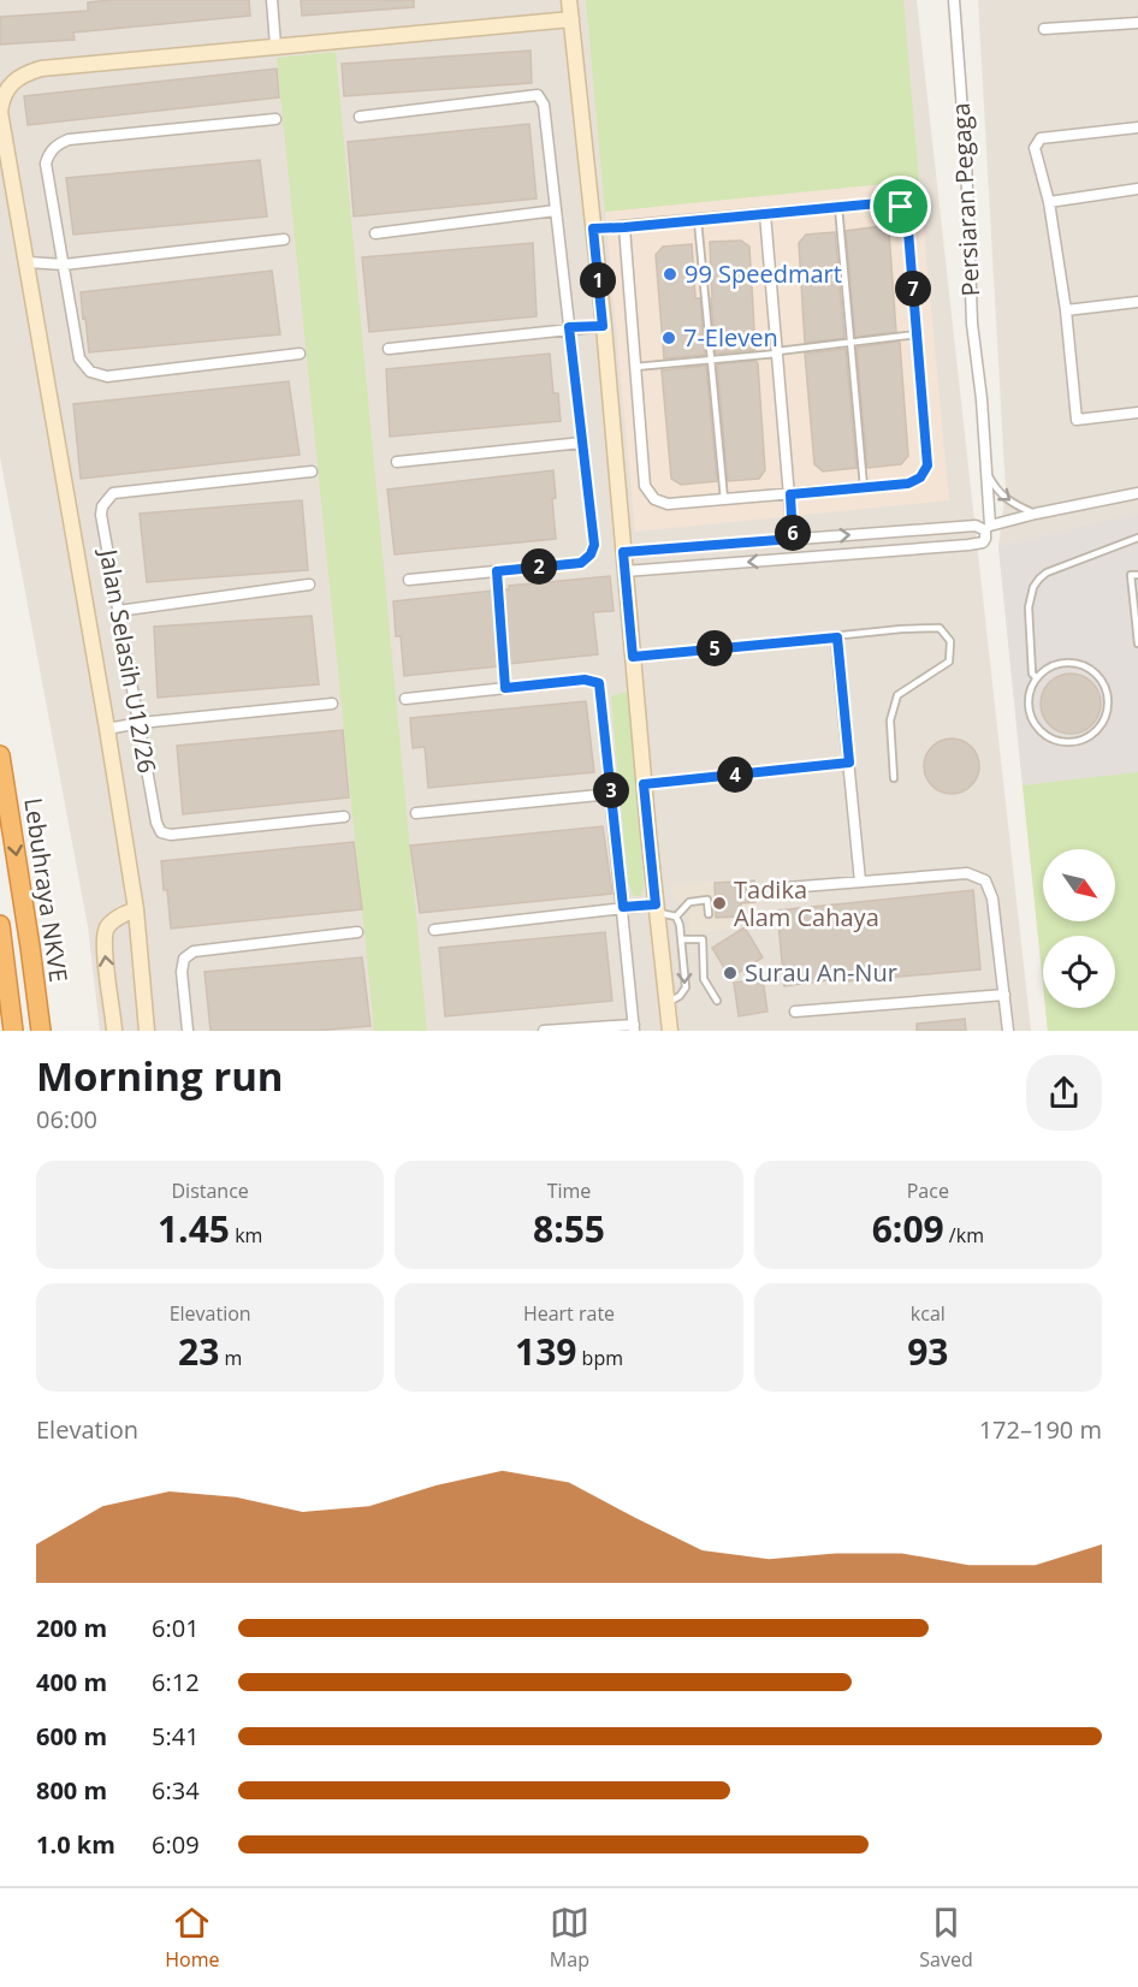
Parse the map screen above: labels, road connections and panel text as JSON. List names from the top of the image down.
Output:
{
  "streets": {
    "highway": ["Lebuhraya NKVE"],
    "street": ["Persiaran Pegaga", "Jalan Selasih U12/26"]
  },
  "places": [
    "99 Speedmart",
    "7-Eleven",
    "Tadika Alam Cahaya",
    "Surau An-Nur"
  ],
  "north": "bottom right",
  "page": {
    "pins": [
      "1",
      "7",
      "6",
      "2",
      "5",
      "4",
      "3"
    ],
    "heading": ["Morning run", "06:00"],
    "stats": [
      ["Distance", "1.45 km"],
      ["Time", "8:55"],
      ["Pace", "6:09 /km"],
      ["Elevation", "23 m"],
      ["Heart rate", "139 bpm"],
      ["kcal", "93"]
    ],
    "chart": ["Elevation", "172–190 m"],
    "list": [
      {
        "name": "200 m",
        "note": "6:01"
      },
      {
        "name": "400 m",
        "note": "6:12"
      },
      {
        "name": "600 m",
        "note": "5:41"
      },
      {
        "name": "800 m",
        "note": "6:34"
      },
      {
        "name": "1.0 km",
        "note": "6:09"
      }
    ],
    "tabs": ["Home", "Map", "Saved"]
  }
}
